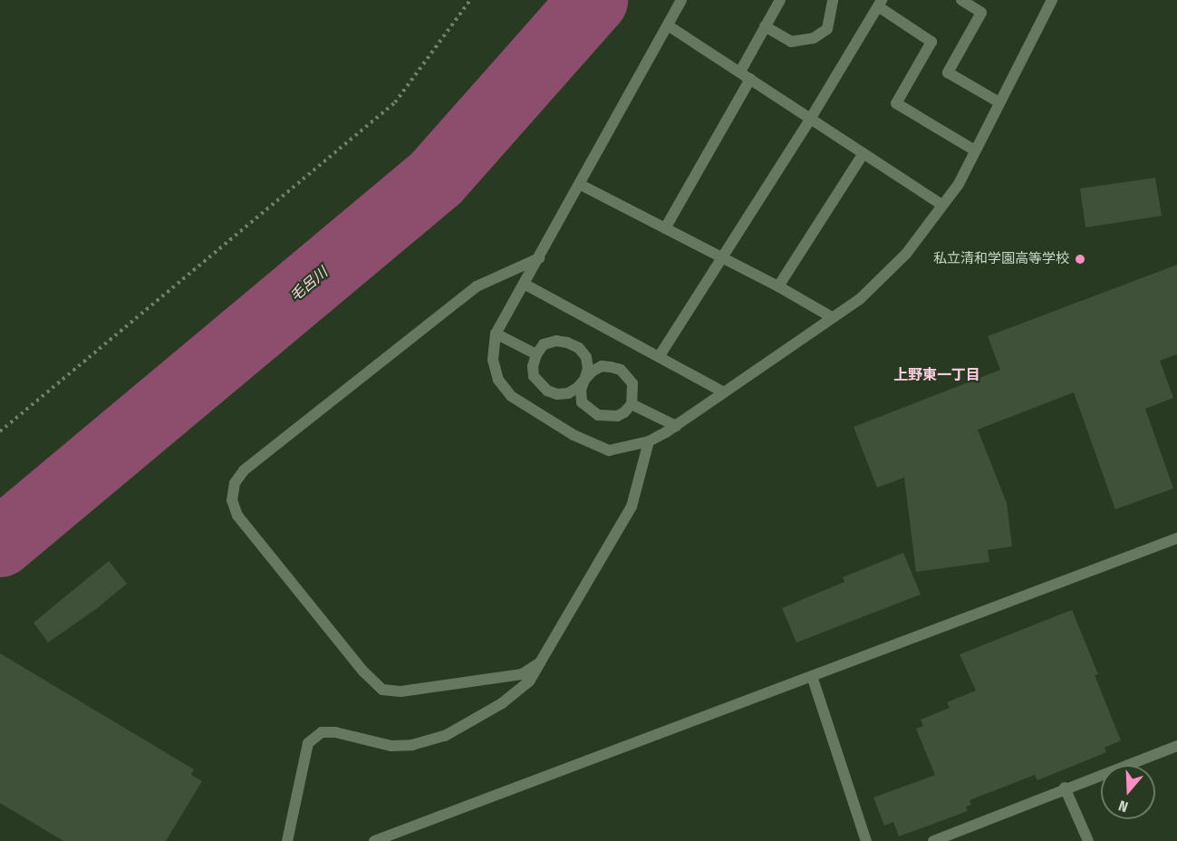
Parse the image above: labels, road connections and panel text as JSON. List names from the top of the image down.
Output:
{
  "districts": ["上野東一丁目"],
  "water": ["毛呂川"],
  "places": ["私立清和学園高等学校"],
  "north": "bottom"
}
